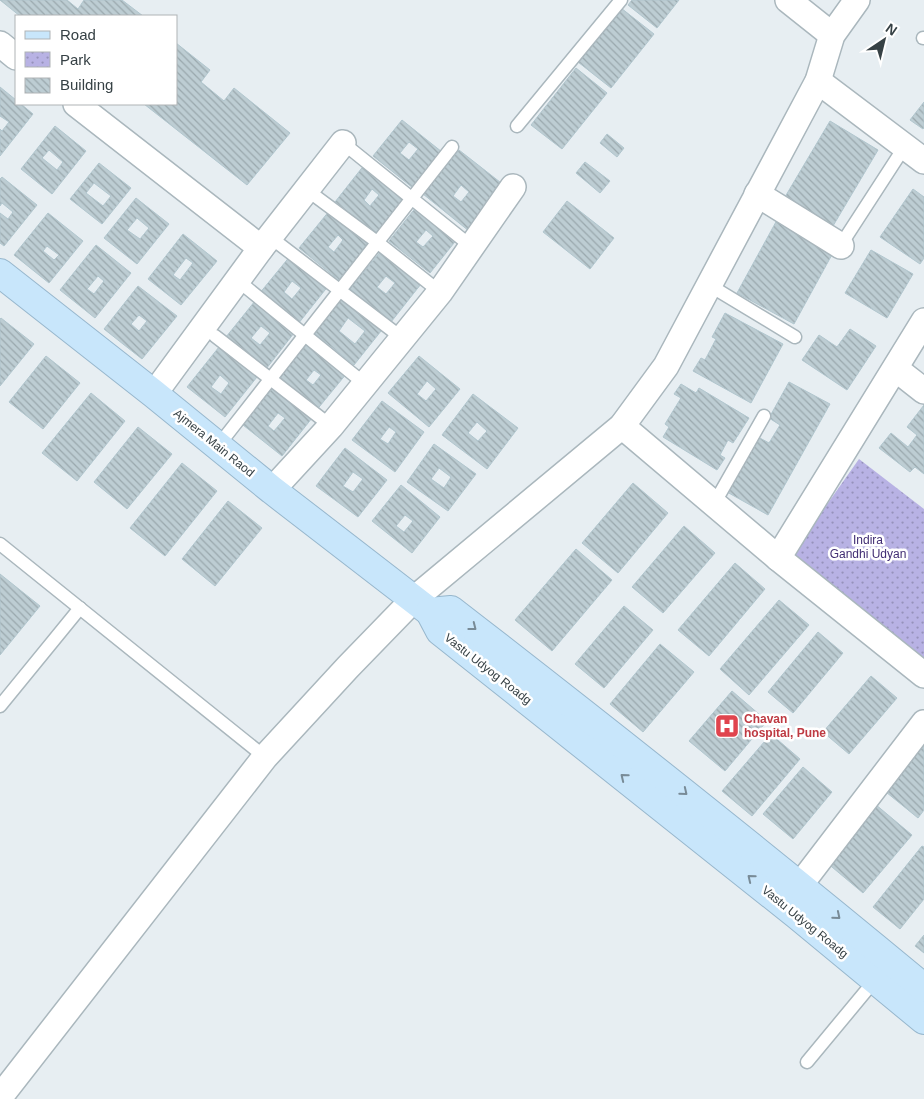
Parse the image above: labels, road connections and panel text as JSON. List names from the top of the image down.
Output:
{
  "streets": {
    "street": ["Ajmera Main Raod", "Vastu Udyog Roadg"]
  },
  "crossings": [
    ["Ajmera Main Raod", "Vastu Udyog Roadg"]
  ],
  "parks": ["Indira Gandhi Udyan"],
  "places": {
    "hospital": ["Chavan hospital, Pune"]
  },
  "legend": ["Road", "Park", "Building"],
  "north": "top right"
}
